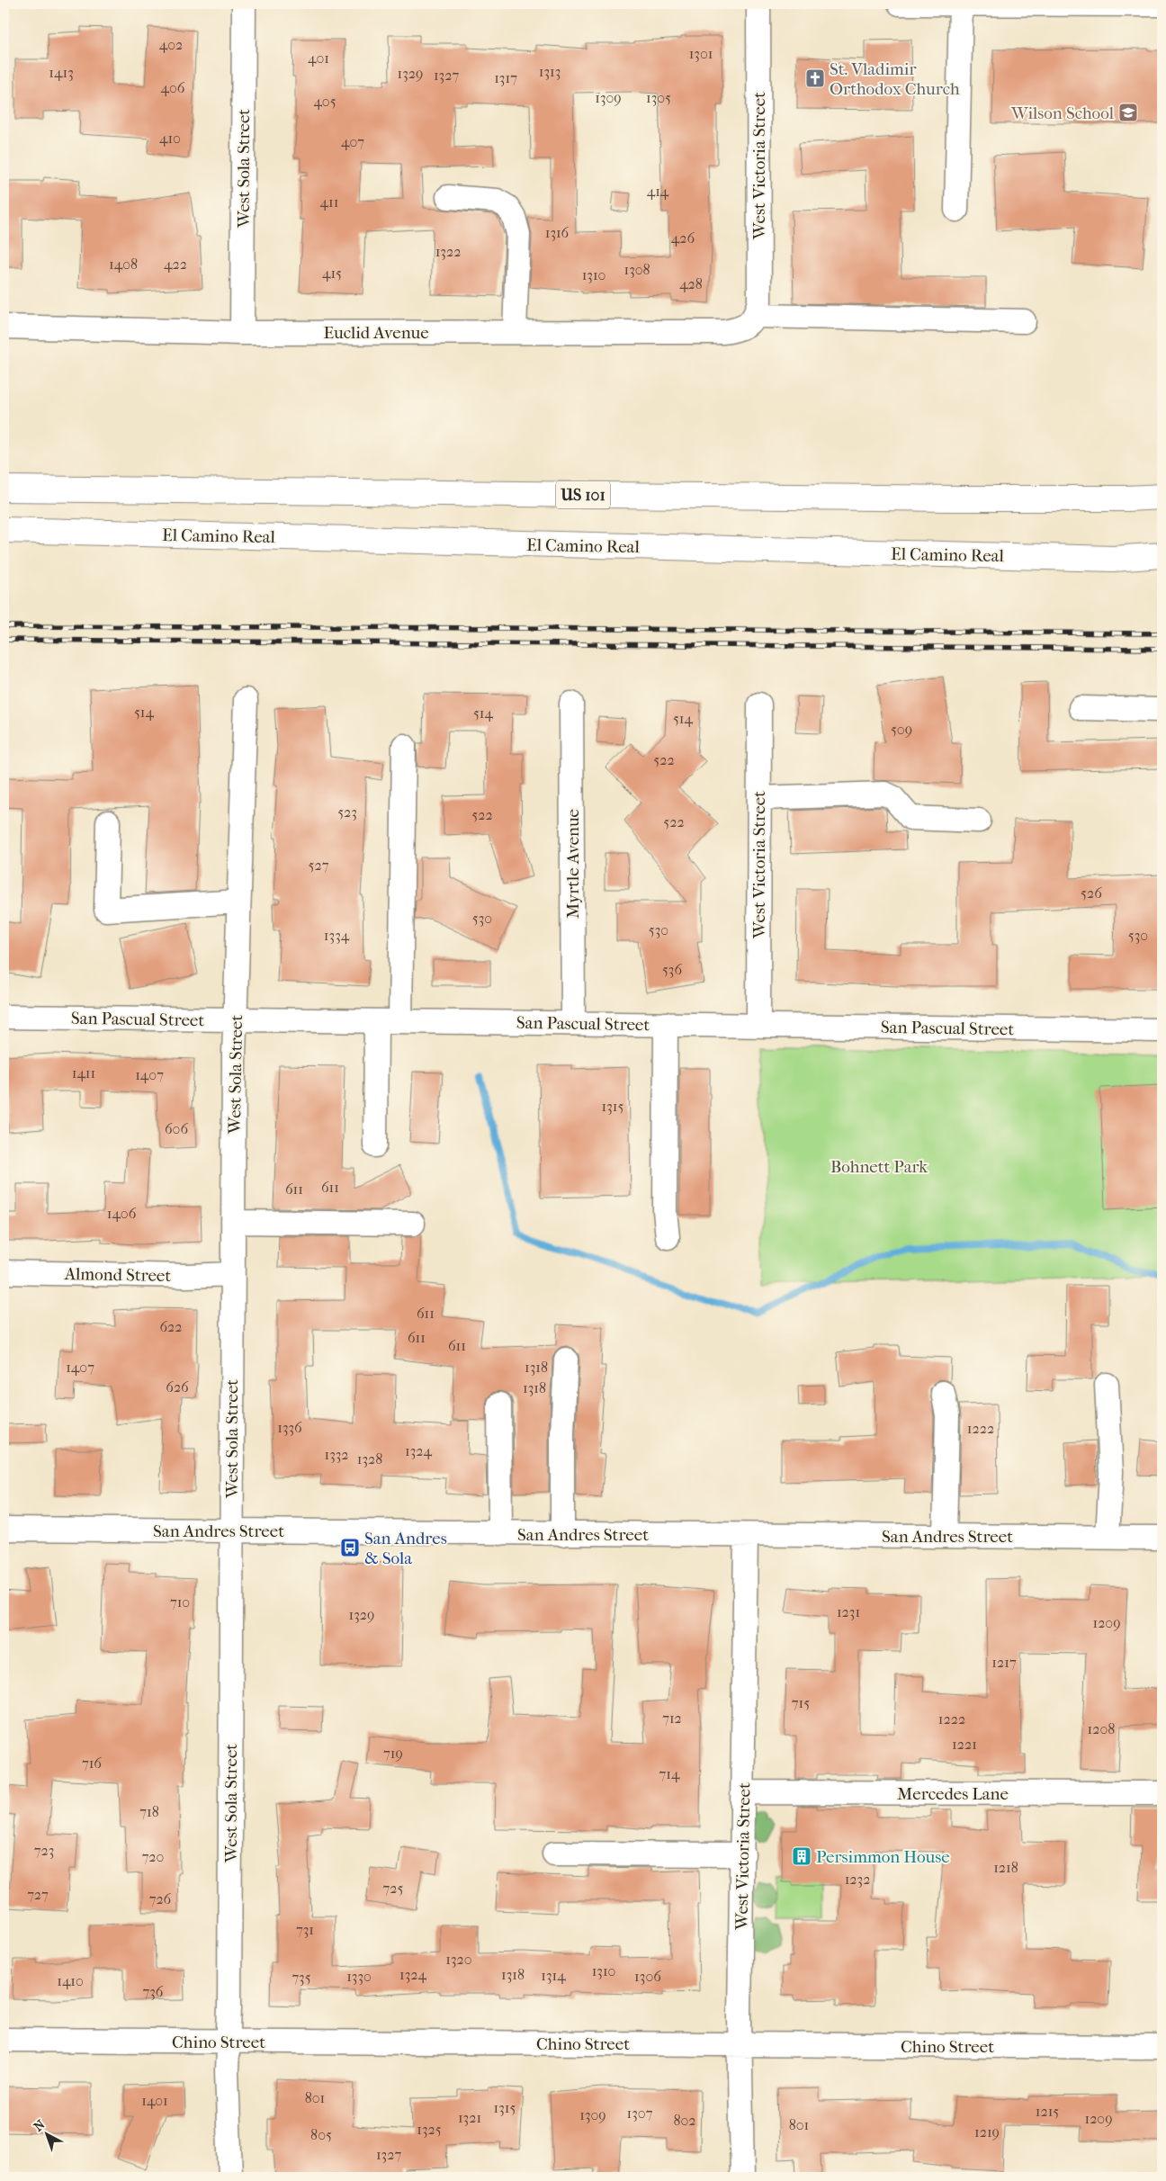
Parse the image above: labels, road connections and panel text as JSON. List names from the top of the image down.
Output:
{
  "streets": {
    "highway": ["US 101", "El Camino Real"],
    "street": [
      "West Victoria Street",
      "West Sola Street",
      "Euclid Avenue",
      "Myrtle Avenue",
      "San Pascual Street",
      "Almond Street",
      "San Andres Street",
      "Mercedes Lane",
      "Chino Street"
    ]
  },
  "crossings": [
    ["West Victoria Street", "Euclid Avenue"],
    ["West Victoria Street", "San Pascual Street"],
    ["West Victoria Street", "San Andres Street"],
    ["West Victoria Street", "Mercedes Lane"],
    ["West Victoria Street", "Chino Street"],
    ["West Sola Street", "Euclid Avenue"],
    ["West Sola Street", "San Pascual Street"],
    ["West Sola Street", "Almond Street"],
    ["West Sola Street", "San Andres Street"],
    ["West Sola Street", "Chino Street"],
    ["Myrtle Avenue", "San Pascual Street"]
  ],
  "parks": ["Bohnett Park"],
  "places": {
    "church": ["St. Vladimir Orthodox Church"],
    "school or university": ["Wilson School"],
    "bus stop": ["San Andres & Sola"],
    "building": ["Persimmon House"]
  },
  "house_numbers": [
    "402",
    "1301",
    "401",
    "1313",
    "1413",
    "1329",
    "1327",
    "1317",
    "406",
    "1309",
    "1305",
    "405",
    "410",
    "407",
    "414",
    "411",
    "1316",
    "426",
    "1322",
    "1408",
    "422",
    "1308",
    "415",
    "1310",
    "428",
    "514",
    "514",
    "514",
    "509",
    "522",
    "523",
    "522",
    "522",
    "527",
    "526",
    "530",
    "530",
    "1334",
    "530",
    "536",
    "1411",
    "1407",
    "1315",
    "606",
    "611",
    "611",
    "1406",
    "611",
    "622",
    "611",
    "611",
    "1407",
    "1318",
    "626",
    "1318",
    "1336",
    "1222",
    "1324",
    "1332",
    "1328",
    "710",
    "1231",
    "1329",
    "1209",
    "1217",
    "715",
    "712",
    "1222",
    "1208",
    "1221",
    "719",
    "716",
    "714",
    "718",
    "723",
    "720",
    "1218",
    "1232",
    "725",
    "727",
    "726",
    "731",
    "1320",
    "1310",
    "1324",
    "1318",
    "1314",
    "1330",
    "1306",
    "735",
    "1410",
    "736",
    "801",
    "1401",
    "1315",
    "1215",
    "1307",
    "1309",
    "1321",
    "1209",
    "802",
    "801",
    "1325",
    "1219",
    "805",
    "1327"
  ],
  "north": "top left"
}
